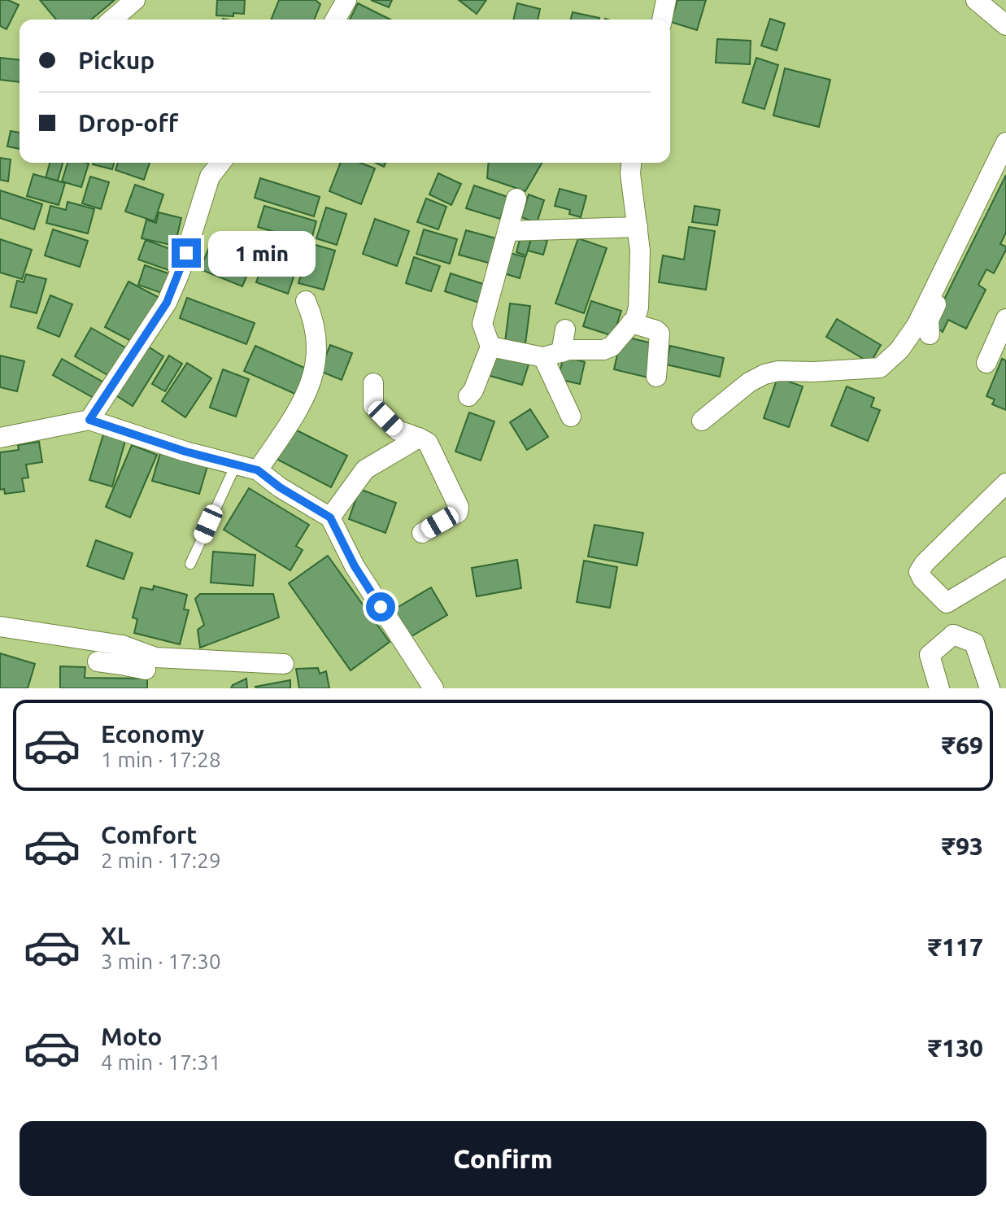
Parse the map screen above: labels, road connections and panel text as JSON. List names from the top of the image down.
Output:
{
  "page": {
    "banner": ["Pickup", "Drop-off"],
    "bubble": "1 min",
    "list": [
      {
        "name": "Economy",
        "note": "1 min · 17:28",
        "value": "₹69"
      },
      {
        "name": "Comfort",
        "note": "2 min · 17:29",
        "value": "₹93"
      },
      {
        "name": "XL",
        "note": "3 min · 17:30",
        "value": "₹117"
      },
      {
        "name": "Moto",
        "note": "4 min · 17:31",
        "value": "₹130"
      }
    ],
    "buttons": "Confirm"
  }
}
